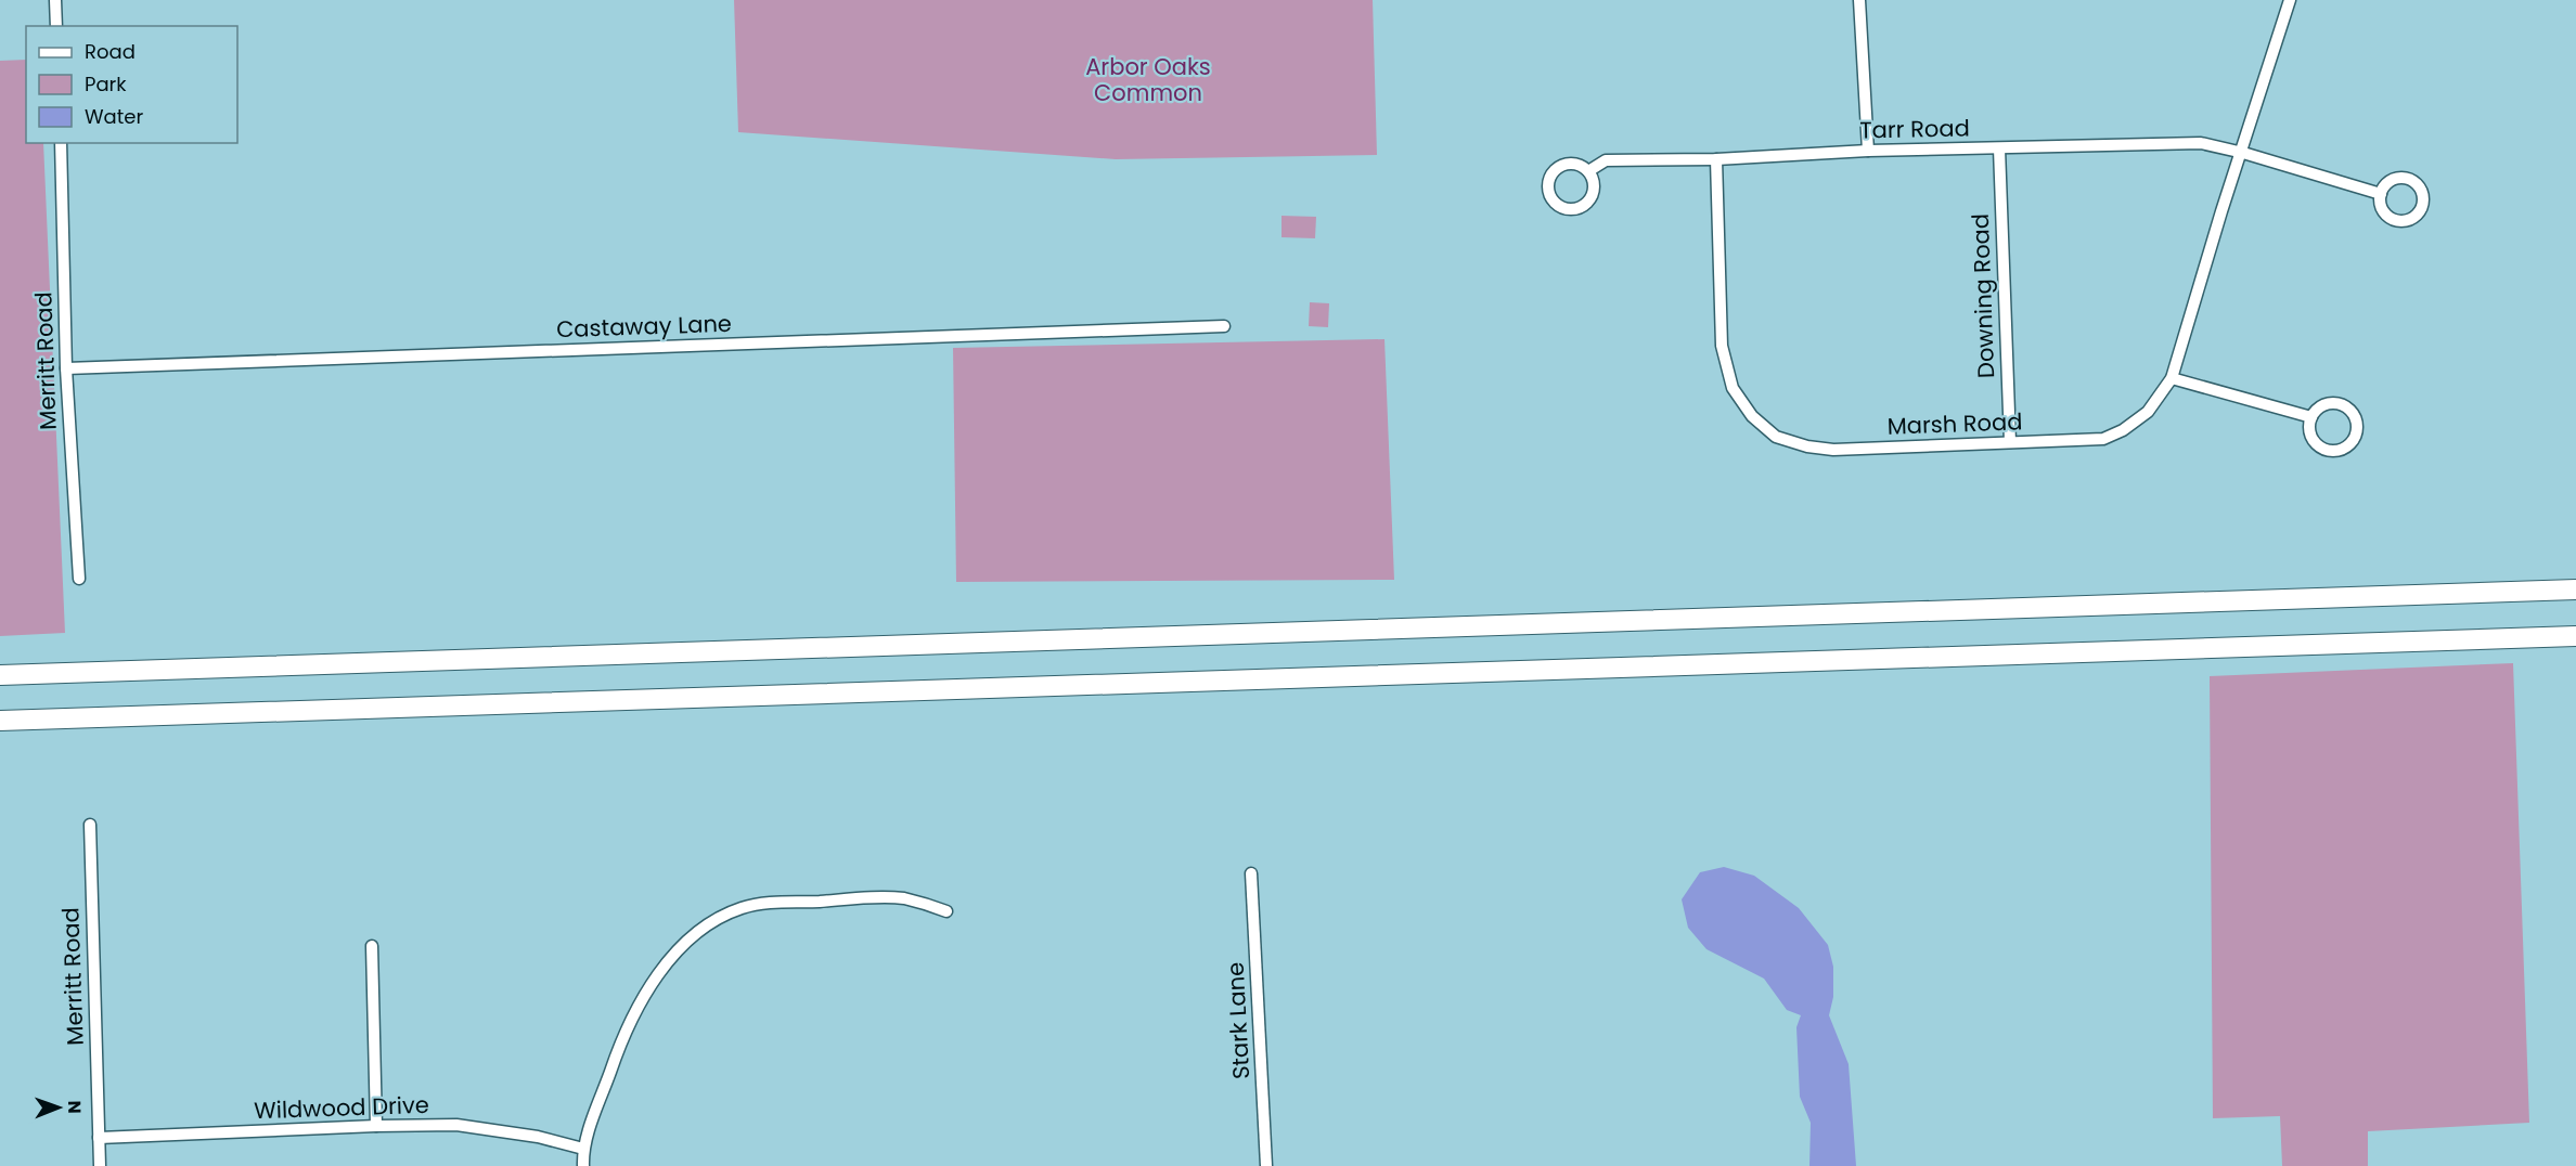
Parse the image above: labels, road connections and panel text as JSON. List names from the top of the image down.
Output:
{
  "streets": {
    "street": [
      "Tarr Road",
      "Downing Road",
      "Castaway Lane",
      "Merritt Road",
      "Marsh Road",
      "Stark Lane",
      "Wildwood Drive"
    ]
  },
  "crossings": [
    ["Tarr Road", "Downing Road"],
    ["Tarr Road", "Marsh Road"],
    ["Downing Road", "Marsh Road"],
    ["Castaway Lane", "Merritt Road"],
    ["Merritt Road", "Wildwood Drive"]
  ],
  "parks": ["Arbor Oaks Common"],
  "legend": ["Road", "Park", "Water"],
  "north": "right"
}
